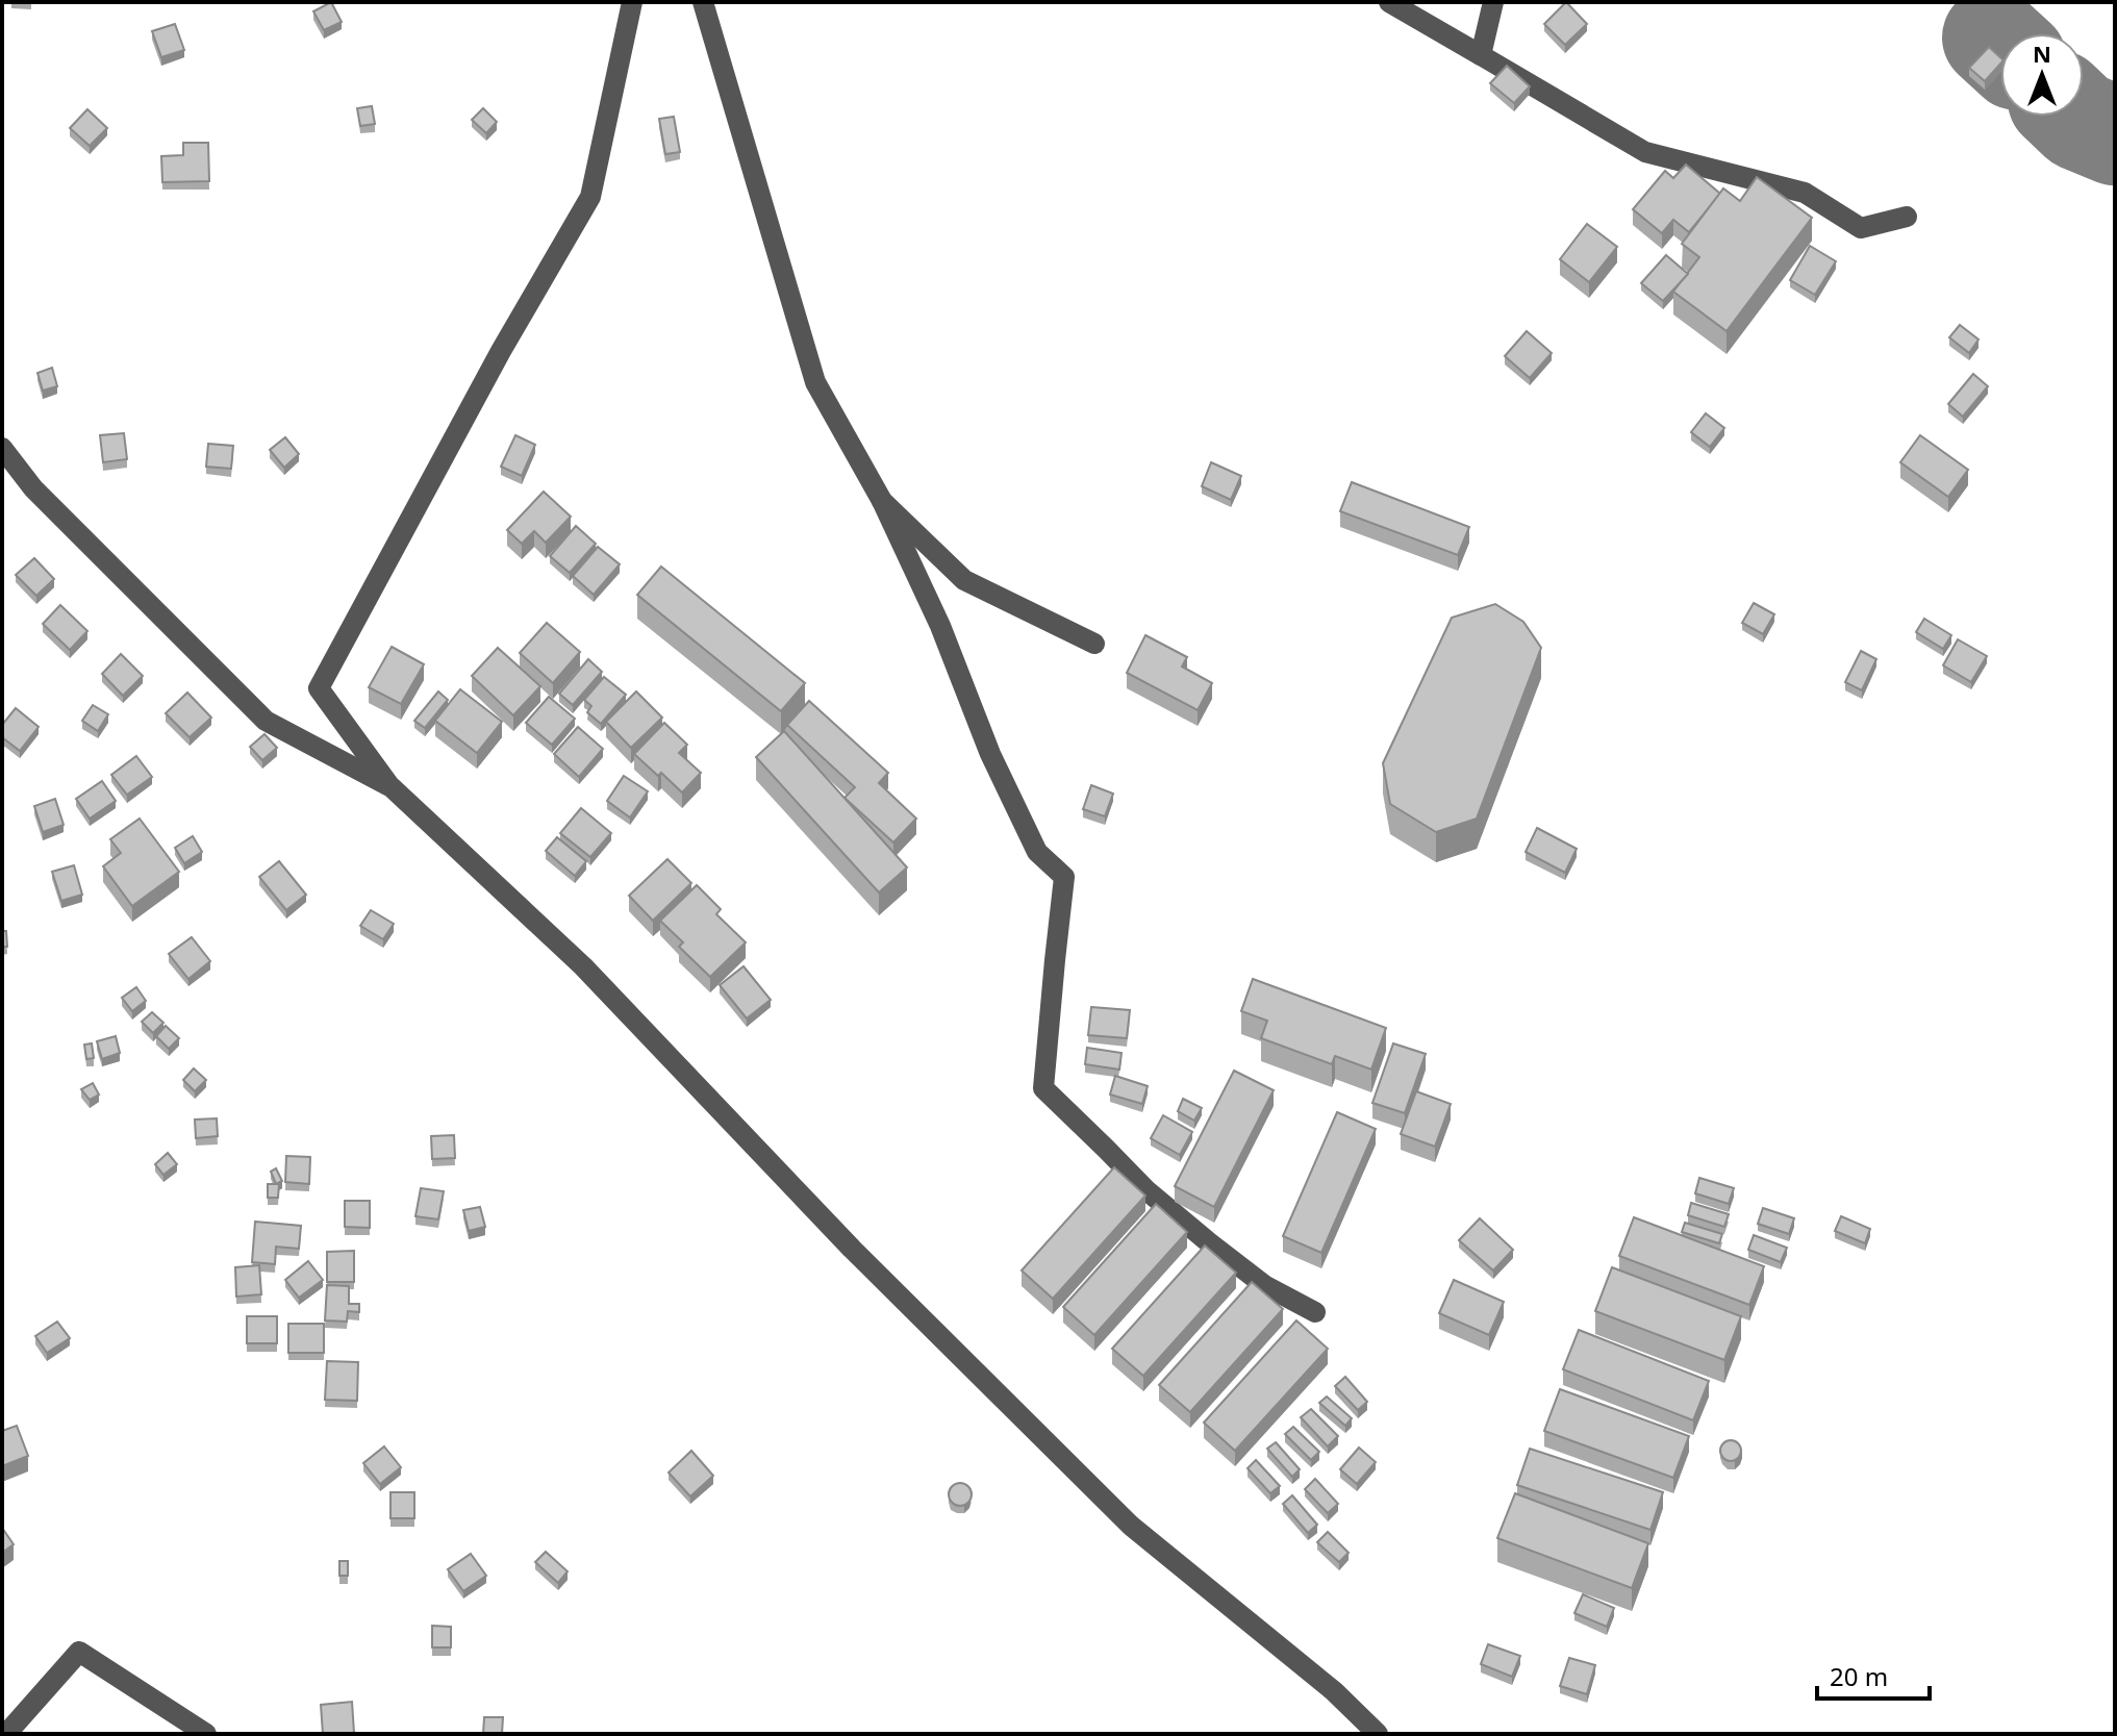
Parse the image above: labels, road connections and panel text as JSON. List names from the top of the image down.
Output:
{
  "scale_bar": "20 m",
  "north": "top"
}
